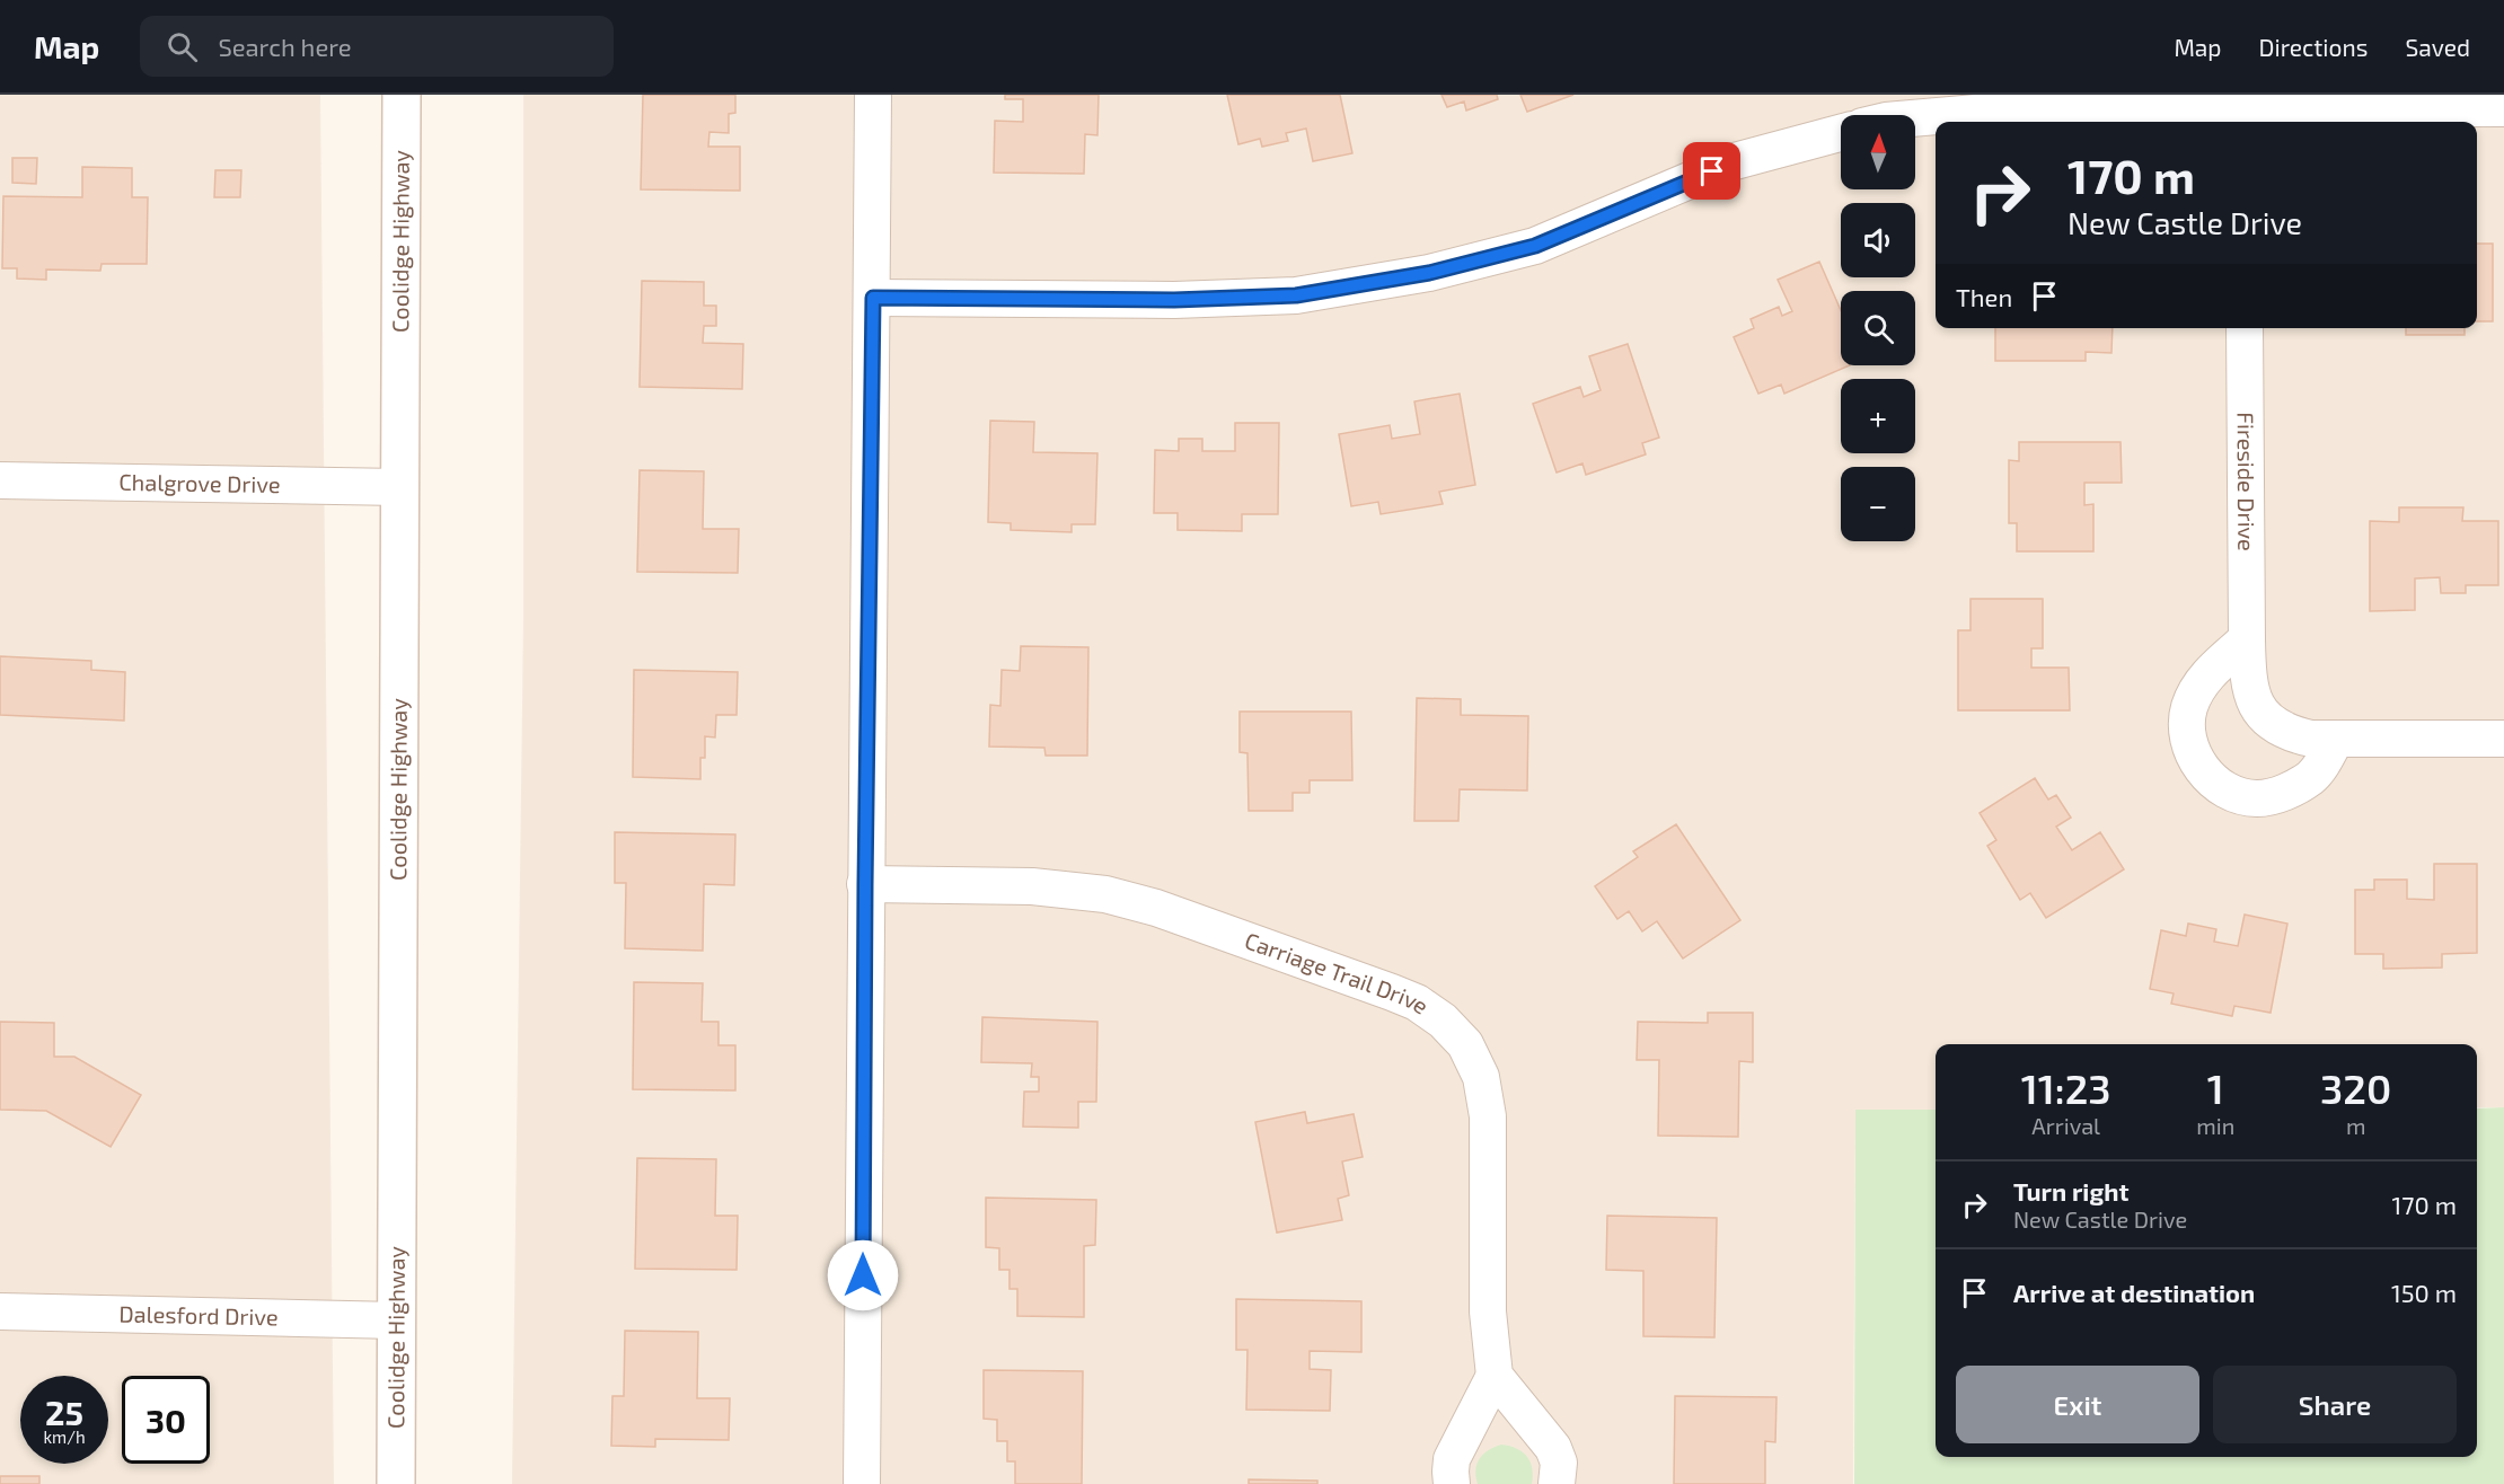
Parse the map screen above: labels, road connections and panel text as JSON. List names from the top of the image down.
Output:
{
  "streets": {
    "street": [
      "Coolidge Highway",
      "Fireside Drive",
      "Chalgrove Drive",
      "Carriage Trail Drive",
      "Dalesford Drive"
    ]
  },
  "crossings": [
    ["Coolidge Highway", "Chalgrove Drive"],
    ["Coolidge Highway", "Dalesford Drive"]
  ],
  "north": "top",
  "page": {
    "header": "Map",
    "search": "Search here",
    "nav": ["Map", "Directions", "Saved"],
    "map_buttons": ["+", "−"],
    "turn": ["170 m", "New Castle Drive"],
    "then": "Then",
    "eta": [
      "11:23",
      "Arrival",
      "1",
      "min",
      "320",
      "m"
    ],
    "list": [
      {
        "name": "Turn right",
        "note": "New Castle Drive",
        "value": "170 m"
      },
      {
        "name": "Arrive at destination",
        "value": "150 m"
      }
    ],
    "buttons": ["Exit", "Share"],
    "speed": "25 km/h",
    "limit": "30"
  }
}
